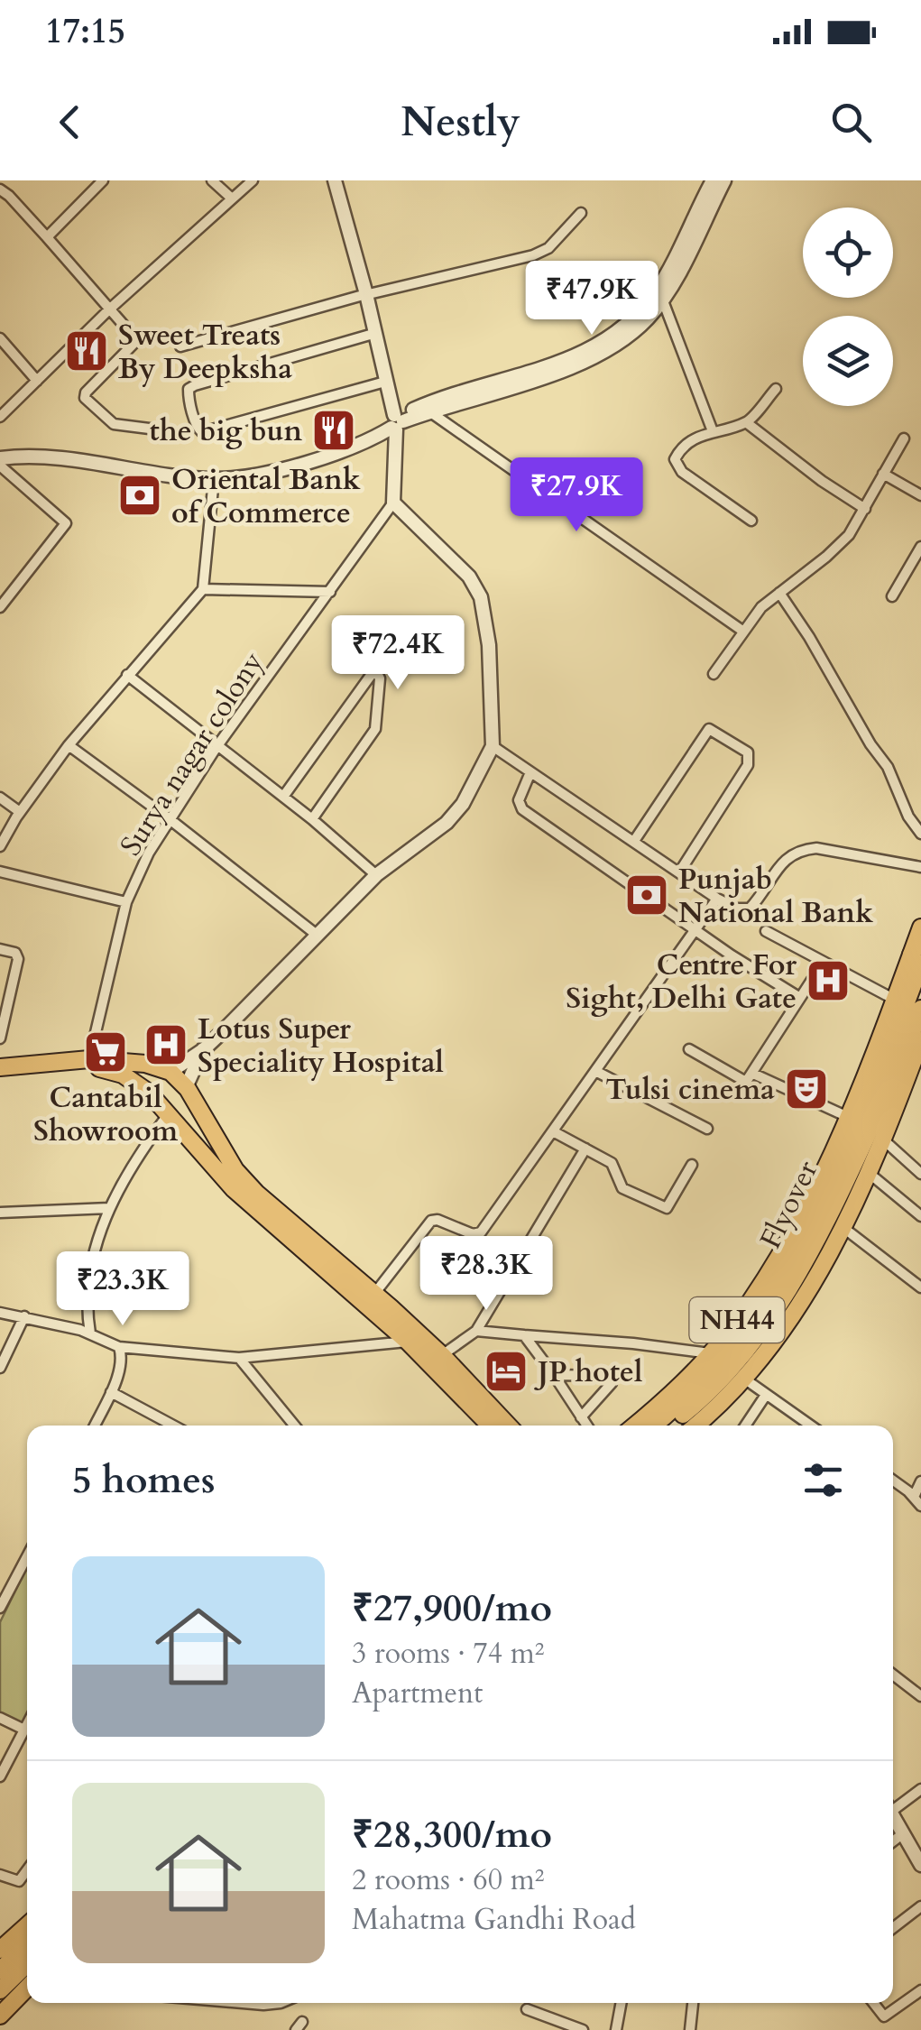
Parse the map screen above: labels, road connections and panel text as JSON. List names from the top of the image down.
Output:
{
  "streets": {
    "main road": ["Flyover", "NH44"],
    "street": ["Surya nagar colony"]
  },
  "places": {
    "restaurant": ["Sweet Treats By Deepksha", "the big bun"],
    "bank": ["Oriental Bank of Commerce", "Punjab National Bank"],
    "hospital": ["Centre For Sight, Delhi Gate", "Lotus Super Speciality Hospital"],
    "supermarket": ["Cantabil Showroom"],
    "theatre": ["Tulsi cinema"],
    "hotel": ["JP hotel"]
  },
  "page": {
    "status": "17:15",
    "header": "Nestly",
    "price": [
      "₹47.9K",
      "₹27.9K",
      "₹72.4K",
      "₹28.3K",
      "₹23.3K"
    ],
    "heading": "5 homes",
    "list": [
      {
        "name": "₹27,900/mo",
        "note": "3 rooms · 74 m² · Apartment"
      },
      {
        "name": "₹28,300/mo",
        "note": "2 rooms · 60 m² · Mahatma Gandhi Road"
      }
    ]
  }
}
